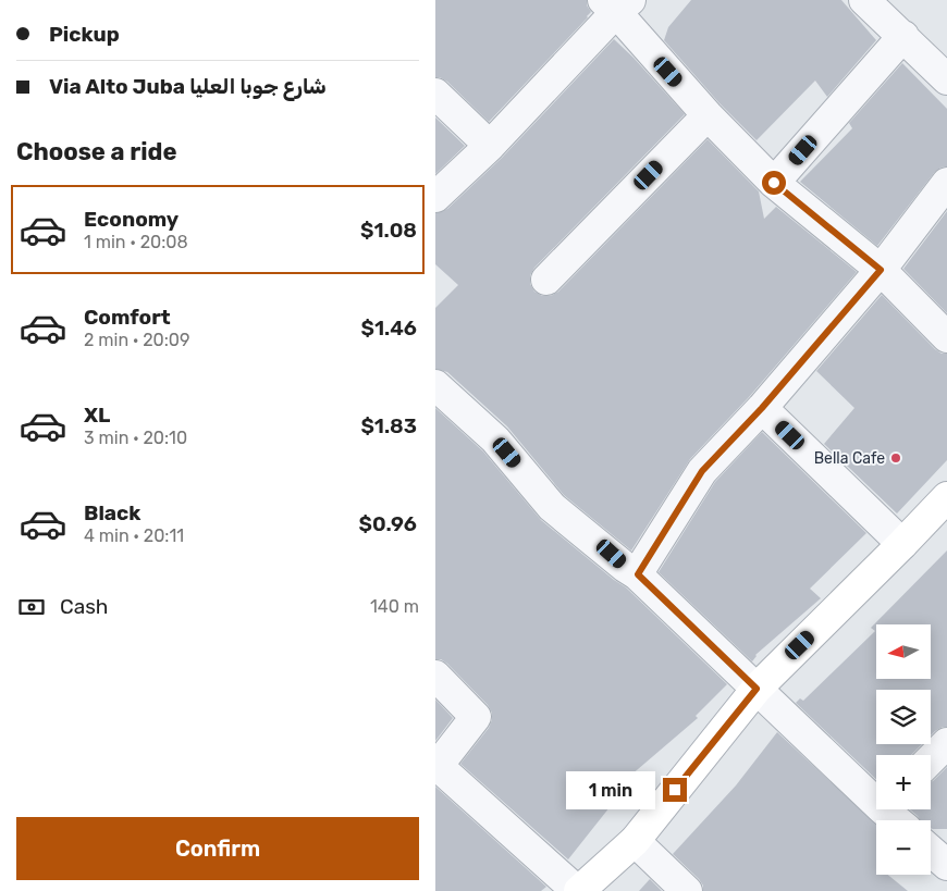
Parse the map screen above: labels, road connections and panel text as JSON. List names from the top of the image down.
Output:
{
  "places": ["Bella Cafe"],
  "north": "left",
  "page": {
    "banner": ["Pickup", "Via Alto Juba شارع جوبا العليا"],
    "heading": "Choose a ride",
    "list": [
      {
        "name": "Economy",
        "note": "1 min · 20:08",
        "value": "$1.08"
      },
      {
        "name": "Comfort",
        "note": "2 min · 20:09",
        "value": "$1.46"
      },
      {
        "name": "XL",
        "note": "3 min · 20:10",
        "value": "$1.83"
      },
      {
        "name": "Black",
        "note": "4 min · 20:11",
        "value": "$0.96"
      }
    ],
    "pay": ["Cash", "140 m"],
    "map_buttons": ["+", "−"],
    "bubble": "1 min",
    "buttons": "Confirm"
  }
}
